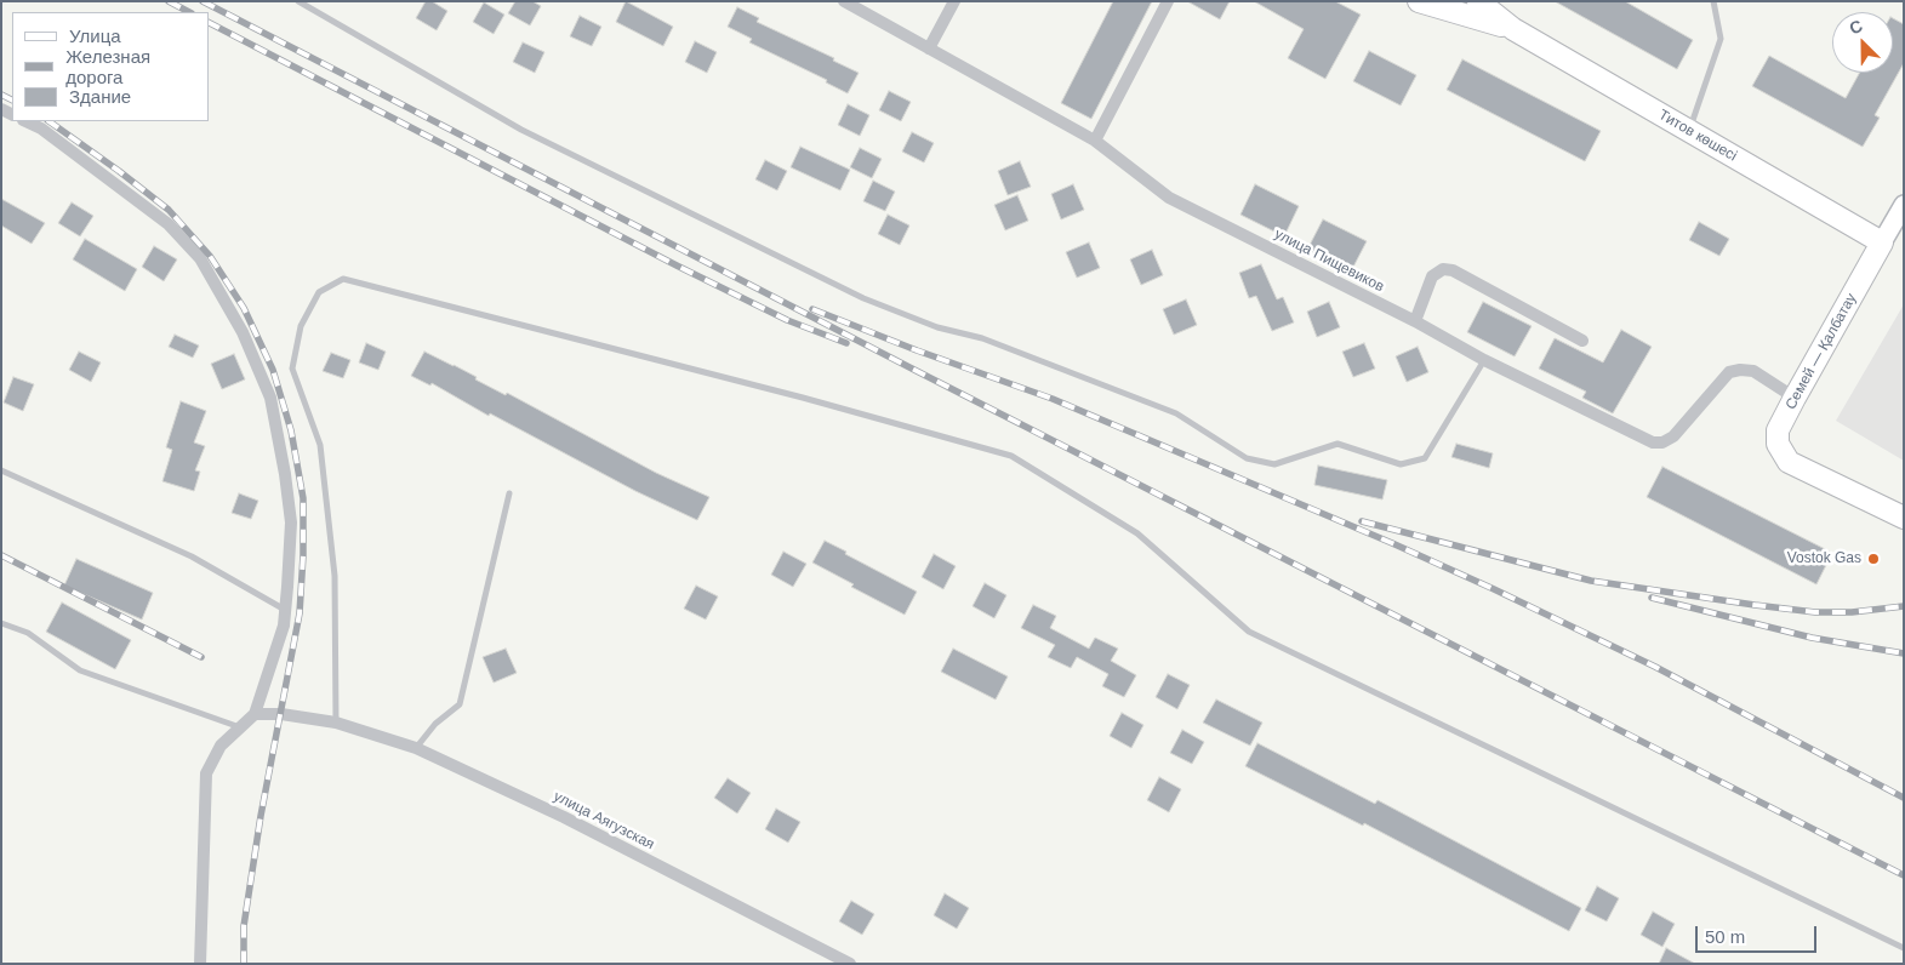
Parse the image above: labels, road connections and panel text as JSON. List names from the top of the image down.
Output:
{
  "streets": {
    "highway": ["Титов көшесі", "Семей — Қалбатау"],
    "street": ["улица Пищевиков", "улица Аягузская"]
  },
  "crossings": [
    ["Титов көшесі", "Семей — Қалбатау"],
    ["улица Пищевиков", "Семей — Қалбатау"]
  ],
  "places": ["Vostok Gas"],
  "legend": ["Улица", "Железная дорога", "Здание"],
  "scale_bar": "50 m",
  "north": "top left"
}
